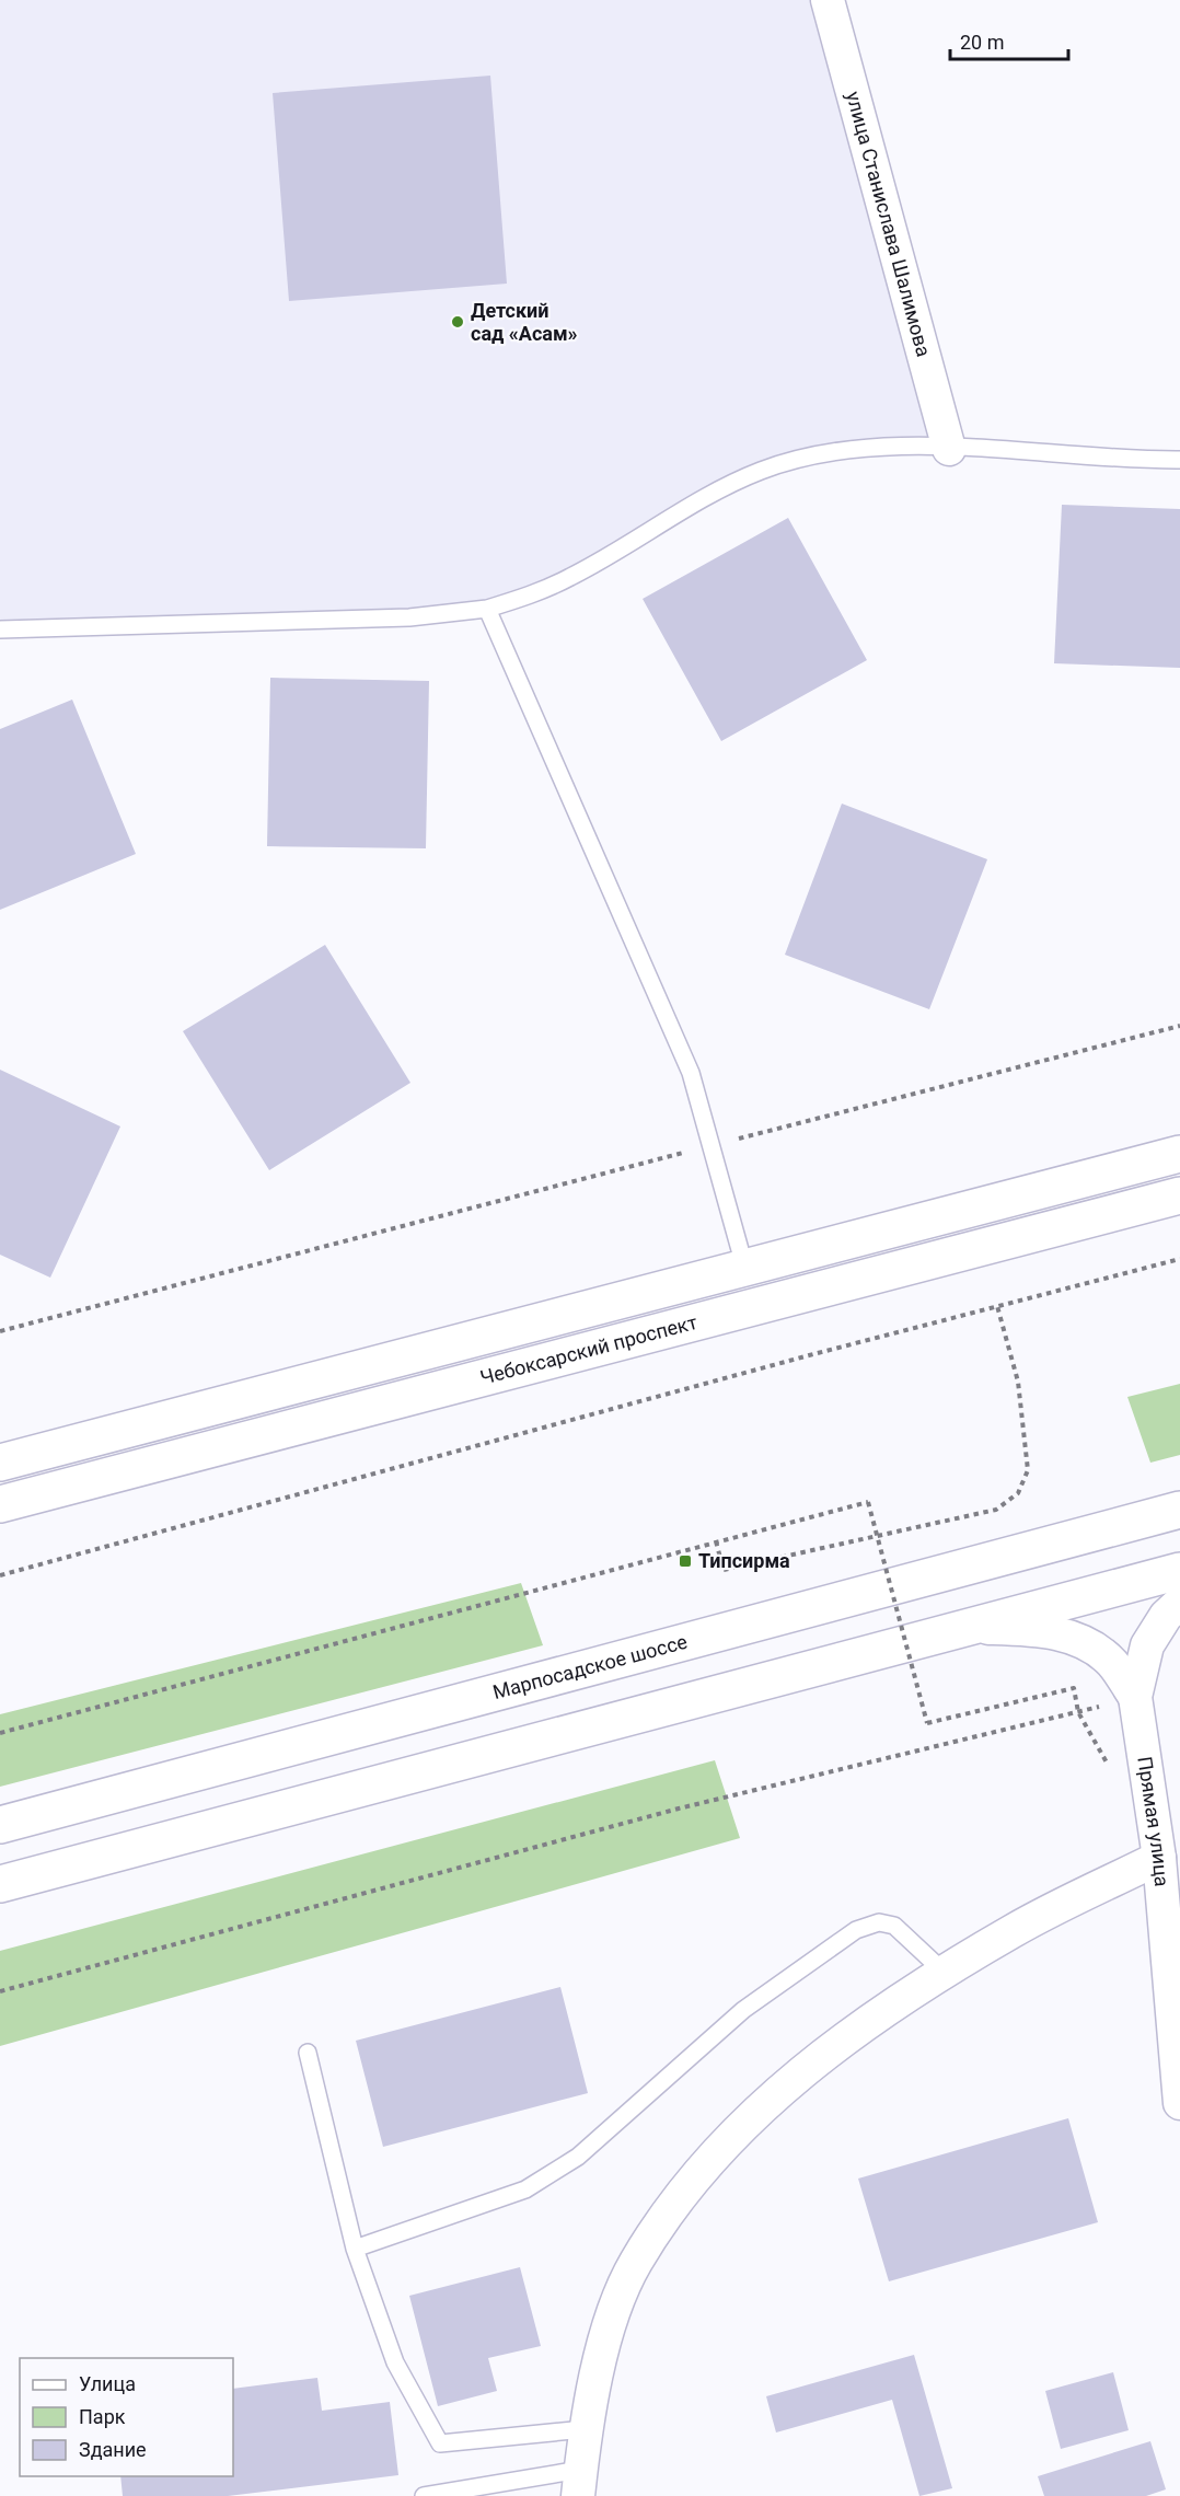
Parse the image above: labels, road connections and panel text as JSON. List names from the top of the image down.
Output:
{
  "streets": {
    "street": [
      "улица Станислава Шалимова",
      "Чебоксарский проспект",
      "Марпосадское шоссе",
      "Прямая улица"
    ]
  },
  "places": {
    "other": ["Детский сад «Асам»"],
    "transit": ["Типсирма"]
  },
  "legend": ["Улица", "Парк", "Здание"],
  "scale_bar": "20 m"
}
